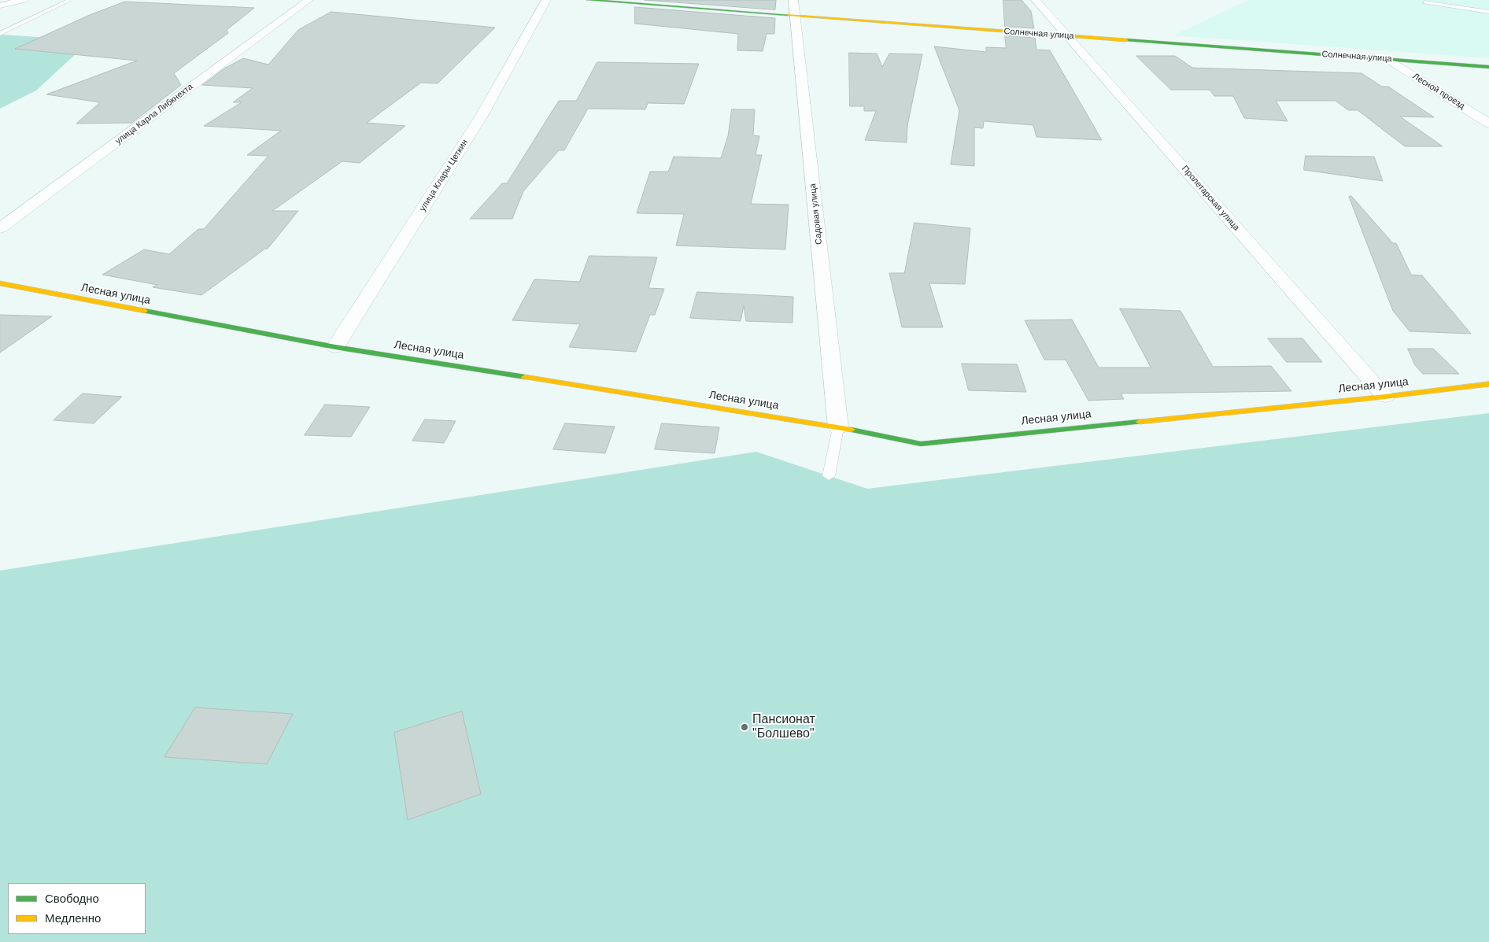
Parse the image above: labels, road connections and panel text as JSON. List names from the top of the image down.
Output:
{
  "streets": {
    "street": [
      "Солнечная улица",
      "Лесной проезд",
      "улица Карла Либкнехта",
      "улица Клары Цеткин",
      "Пролетарская улица",
      "Садовая улица",
      "Лесная улица"
    ]
  },
  "crossings": [
    ["Солнечная улица", "Лесной проезд"],
    ["Солнечная улица", "Пролетарская улица"],
    ["Солнечная улица", "Садовая улица"],
    ["улица Клары Цеткин", "Лесная улица"],
    ["Пролетарская улица", "Лесная улица"],
    ["Садовая улица", "Лесная улица"]
  ],
  "places": ["Пансионат \"Болшево\""],
  "legend": ["Свободно", "Медленно"]
}
